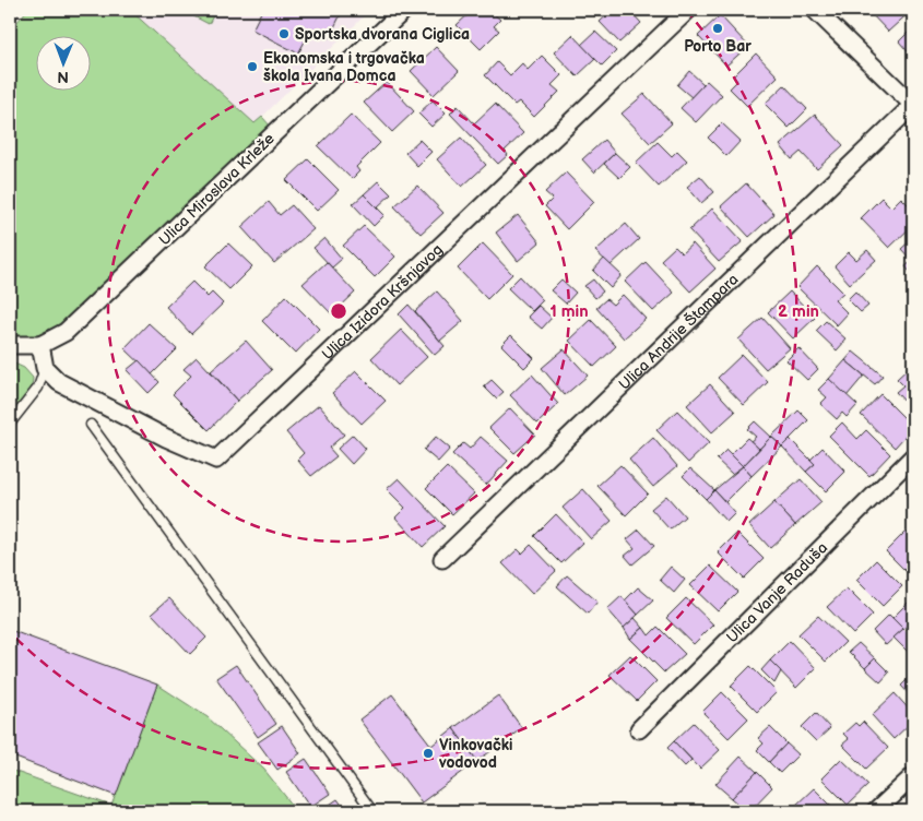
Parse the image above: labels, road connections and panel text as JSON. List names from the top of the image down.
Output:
{
  "streets": {
    "street": [
      "Ulica Miroslava Krleže",
      "Ulica Izidora Kršnjavog",
      "Ulica Andrije Štampara",
      "Ulica Vanje Raduša"
    ]
  },
  "places": [
    "Porto Bar",
    "Sportska dvorana Ciglica",
    "Ekonomska i trgovačka škola Ivana Domca",
    "Vinkovački vodovod"
  ],
  "north": "bottom",
  "rings": ["1 min", "2 min"]
}
